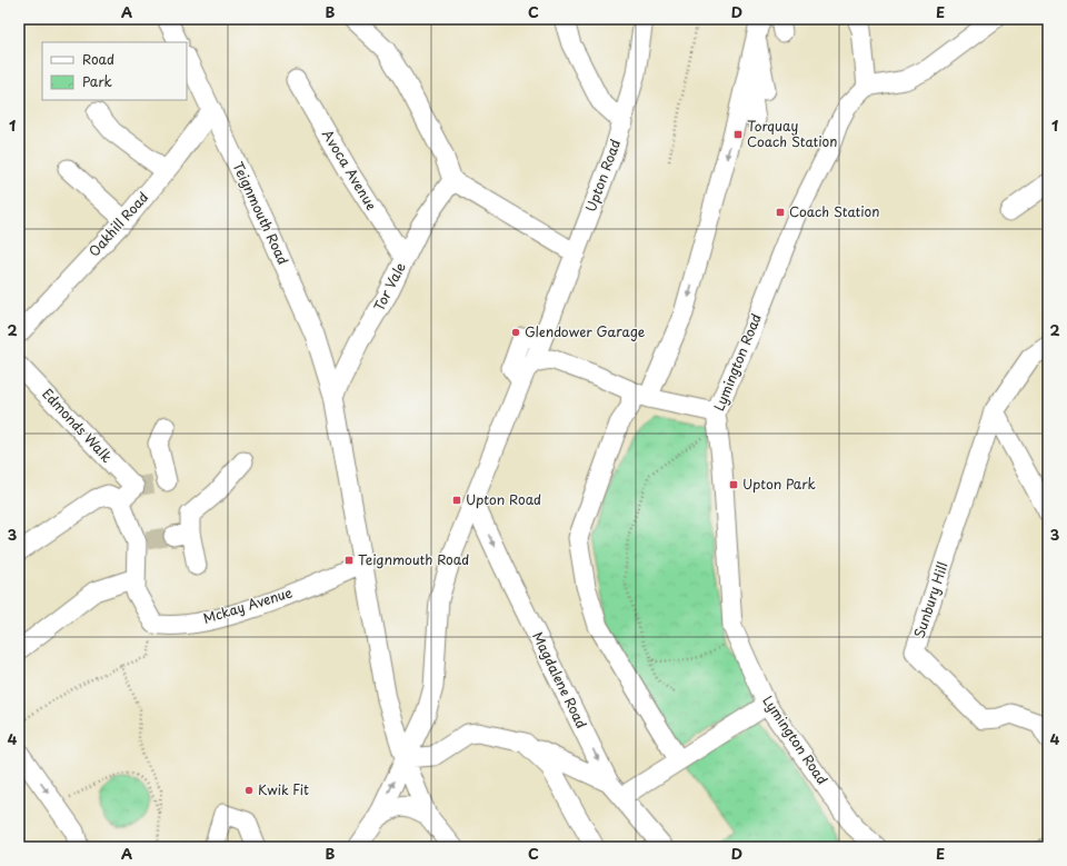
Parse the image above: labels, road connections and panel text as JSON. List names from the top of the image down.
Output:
{
  "streets": {
    "street": [
      "Avoca Avenue",
      "Upton Road",
      "Teignmouth Road",
      "Oakhill Road",
      "Tor Vale",
      "Lymington Road",
      "Edmonds Walk",
      "Sunbury Hill",
      "Mckay Avenue",
      "Magdalene Road"
    ]
  },
  "crossings": [
    ["Avoca Avenue", "Tor Vale"],
    ["Upton Road", "Teignmouth Road"],
    ["Upton Road", "Magdalene Road"],
    ["Teignmouth Road", "Oakhill Road"],
    ["Teignmouth Road", "Tor Vale"],
    ["Teignmouth Road", "Mckay Avenue"]
  ],
  "one_way": ["Magdalene Road"],
  "places": {
    "transit": [
      "Torquay Coach Station",
      "Coach Station",
      "Upton Park",
      "Upton Road",
      "Teignmouth Road"
    ],
    "other": ["Glendower Garage", "Kwik Fit"]
  },
  "legend": ["Road", "Park"],
  "grid": {
    "columns": [
      "A",
      "B",
      "C",
      "D",
      "E"
    ],
    "rows": [
      "1",
      "2",
      "3",
      "4"
    ]
  }
}
